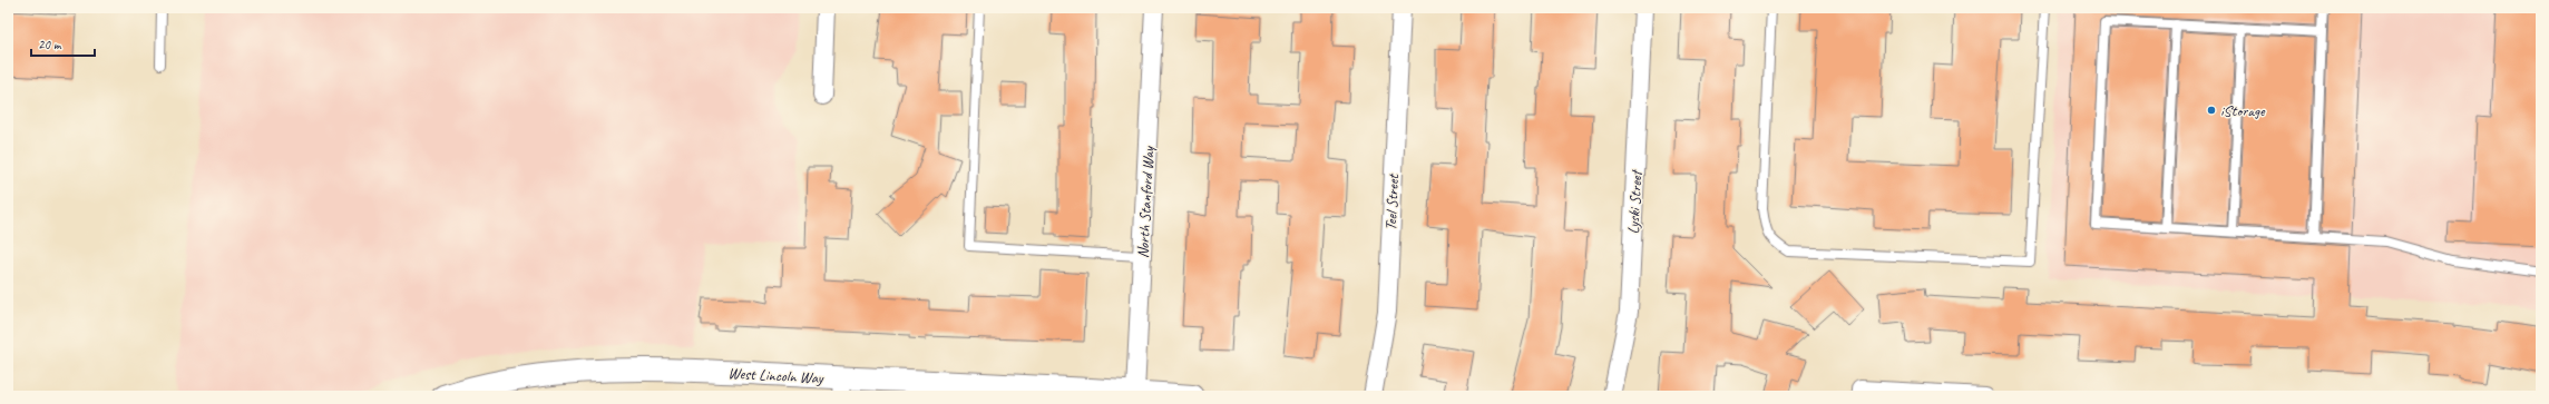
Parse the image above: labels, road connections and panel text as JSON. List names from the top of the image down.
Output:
{
  "streets": {
    "street": [
      "North Stanford Way",
      "Teel Street",
      "Lyski Street",
      "West Lincoln Way"
    ]
  },
  "crossings": [
    ["North Stanford Way", "West Lincoln Way"]
  ],
  "places": ["iStorage"],
  "scale_bar": "20 m"
}
